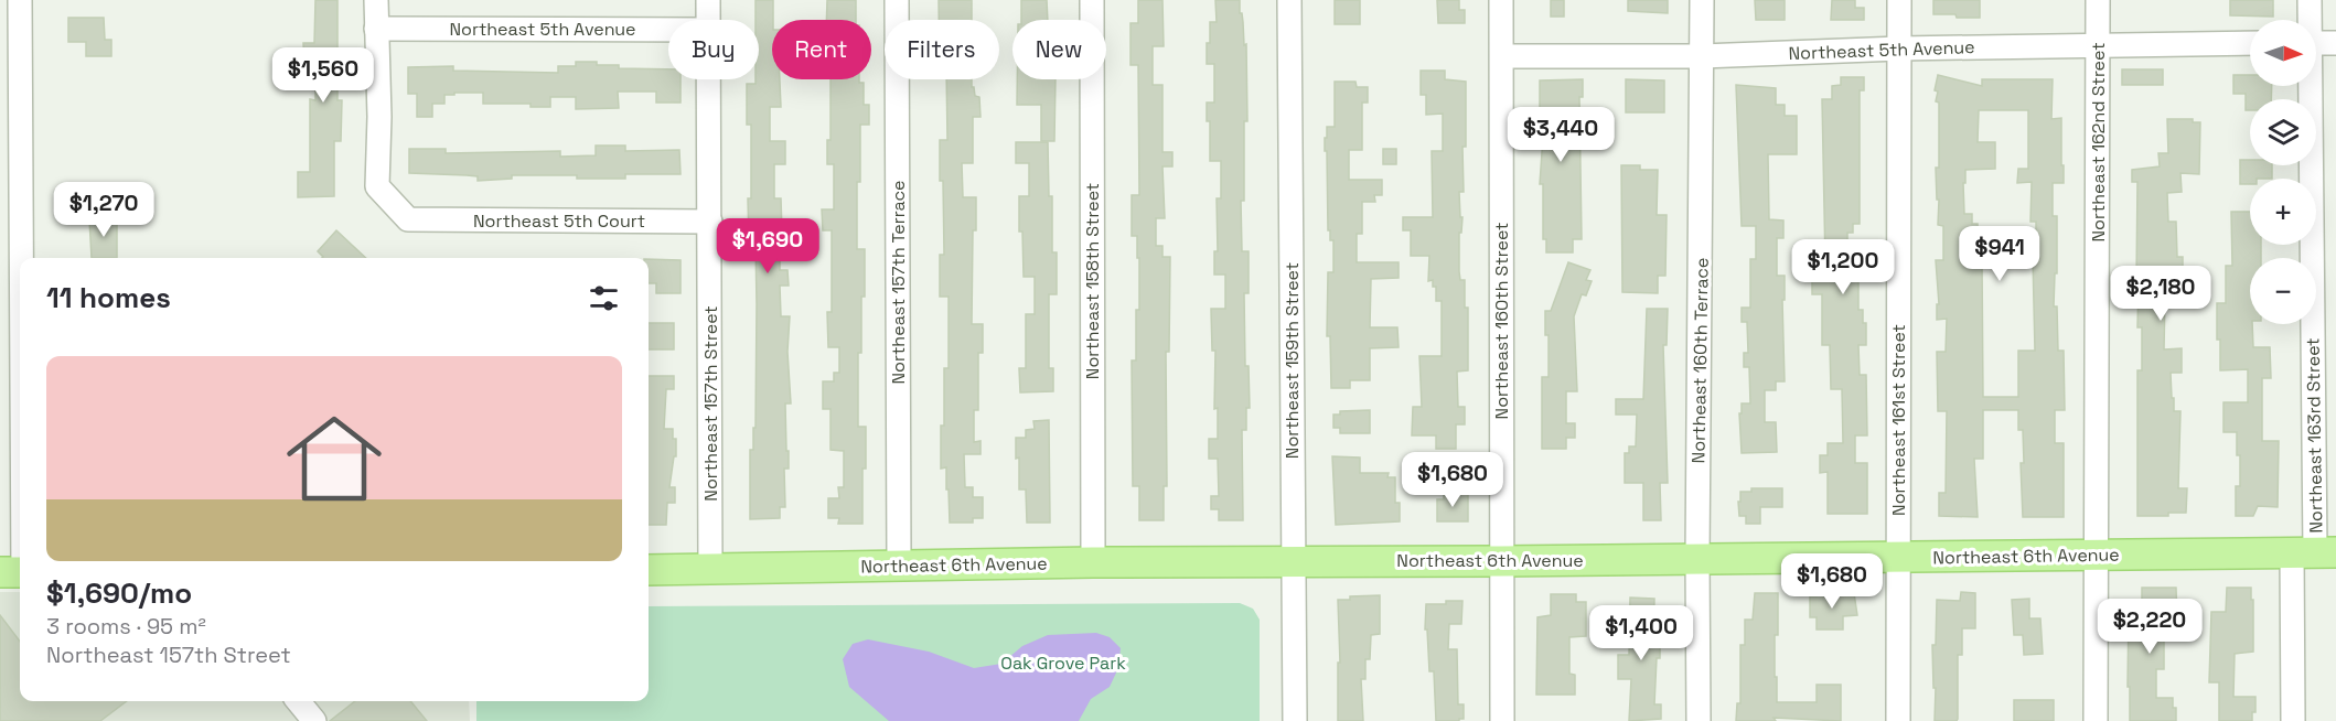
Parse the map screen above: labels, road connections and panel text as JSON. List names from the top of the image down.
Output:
{
  "streets": {
    "main road": ["Northeast 6th Avenue"],
    "street": [
      "Northeast 5th Avenue",
      "Northeast 162nd Street",
      "Northeast 5th Court",
      "Northeast 158th Street",
      "Northeast 157th Terrace",
      "Northeast 160th Street",
      "Northeast 159th Street",
      "Northeast 160th Terrace",
      "Northeast 157th Street",
      "Northeast 161st Street",
      "Northeast 163rd Street"
    ]
  },
  "crossings": [
    ["Northeast 5th Avenue", "Northeast 162nd Street"],
    ["Northeast 5th Avenue", "Northeast 5th Court"],
    ["Northeast 5th Avenue", "Northeast 160th Street"],
    ["Northeast 5th Avenue", "Northeast 160th Terrace"],
    ["Northeast 5th Avenue", "Northeast 161st Street"],
    ["Northeast 162nd Street", "Northeast 6th Avenue"],
    ["Northeast 5th Court", "Northeast 157th Street"],
    ["Northeast 158th Street", "Northeast 6th Avenue"],
    ["Northeast 157th Terrace", "Northeast 6th Avenue"],
    ["Northeast 160th Street", "Northeast 6th Avenue"],
    ["Northeast 159th Street", "Northeast 6th Avenue"],
    ["Northeast 160th Terrace", "Northeast 6th Avenue"],
    ["Northeast 157th Street", "Northeast 6th Avenue"],
    ["Northeast 161st Street", "Northeast 6th Avenue"],
    ["Northeast 163rd Street", "Northeast 6th Avenue"]
  ],
  "parks": ["Oak Grove Park"],
  "north": "right",
  "page": {
    "map_buttons": ["+", "−"],
    "chip": [
      "Buy",
      "Rent",
      "Filters",
      "New"
    ],
    "price": [
      "$1,560",
      "$3,440",
      "$1,270",
      "$1,690",
      "$941",
      "$1,200",
      "$2,180",
      "$1,680",
      "$1,680",
      "$2,220",
      "$1,400"
    ],
    "heading": "11 homes",
    "list": [
      {
        "name": "$1,690/mo",
        "note": "3 rooms · 95 m² · Northeast 157th Street"
      }
    ]
  }
}
